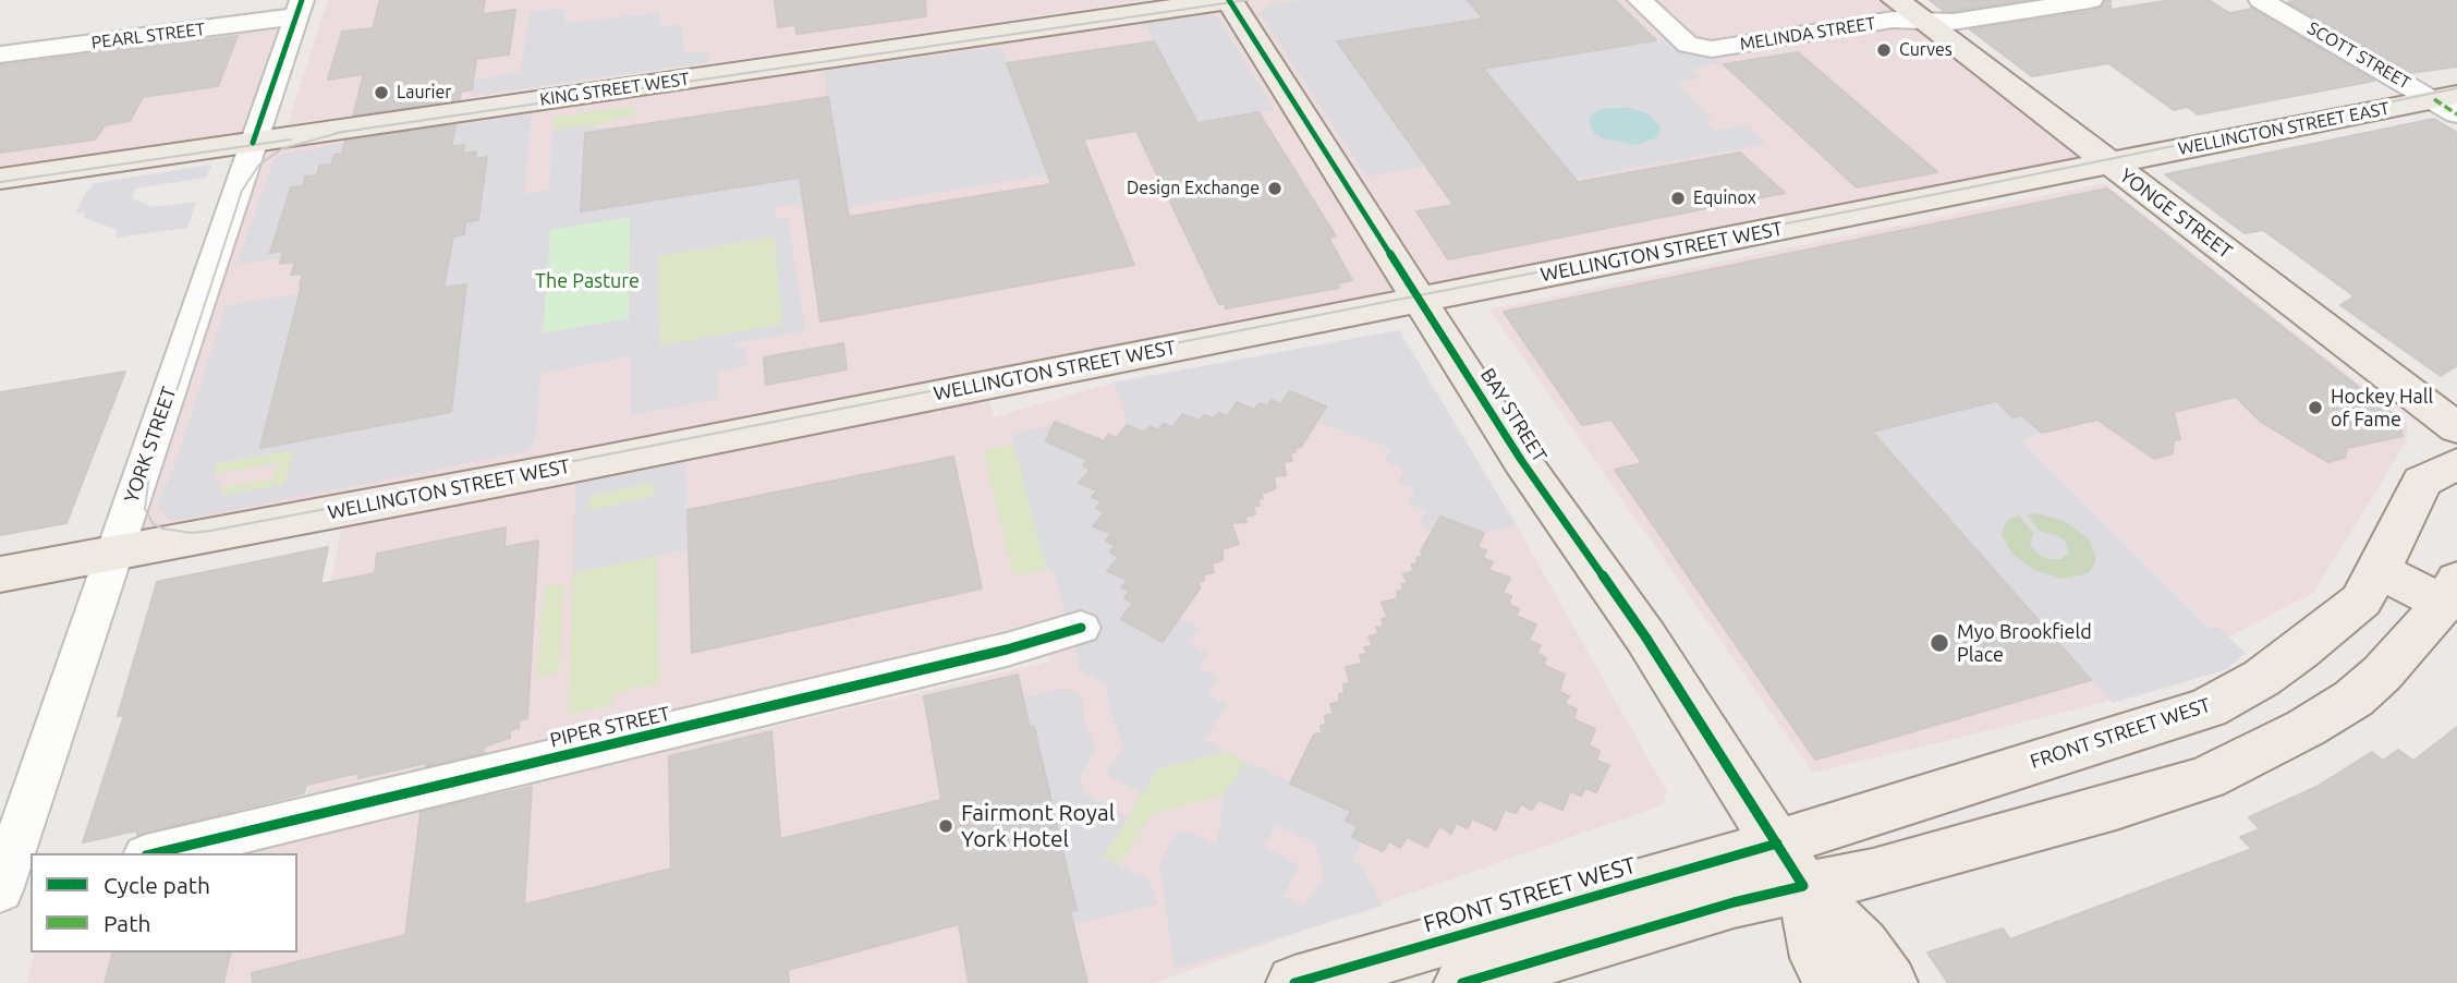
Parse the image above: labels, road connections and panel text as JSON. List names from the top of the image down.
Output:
{
  "streets": {
    "main road": [
      "KING STREET WEST",
      "WELLINGTON STREET EAST",
      "YONGE STREET",
      "WELLINGTON STREET WEST",
      "BAY STREET",
      "FRONT STREET WEST"
    ],
    "street": [
      "MELINDA STREET",
      "PEARL STREET",
      "SCOTT STREET",
      "YORK STREET",
      "PIPER STREET"
    ]
  },
  "crossings": [
    ["MELINDA STREET", "YONGE STREET"],
    ["PEARL STREET", "YORK STREET"],
    ["SCOTT STREET", "WELLINGTON STREET EAST"],
    ["KING STREET WEST", "BAY STREET"],
    ["KING STREET WEST", "YORK STREET"],
    ["WELLINGTON STREET EAST", "YONGE STREET"],
    ["WELLINGTON STREET EAST", "WELLINGTON STREET WEST"],
    ["YONGE STREET", "WELLINGTON STREET WEST"],
    ["WELLINGTON STREET WEST", "BAY STREET"],
    ["WELLINGTON STREET WEST", "YORK STREET"],
    ["BAY STREET", "FRONT STREET WEST"]
  ],
  "parks": ["The Pasture"],
  "places": [
    "Curves",
    "Laurier",
    "Design Exchange",
    "Equinox",
    "Hockey Hall of Fame",
    "Myo Brookfield Place",
    "Fairmont Royal York Hotel"
  ],
  "legend": ["Cycle path", "Path"]
}
